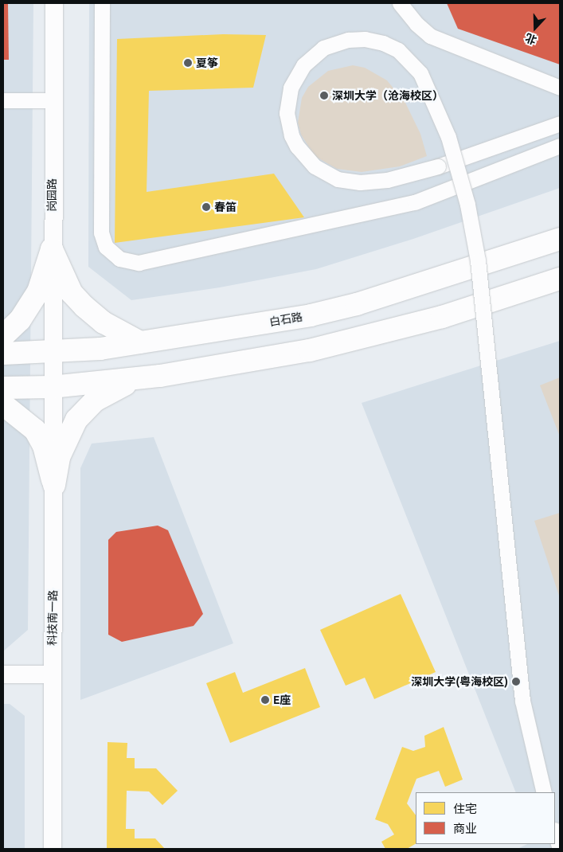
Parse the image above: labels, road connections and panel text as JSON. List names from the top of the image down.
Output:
{
  "streets": {
    "main road": ["白石路"],
    "street": ["岗园路", "科技南一路"]
  },
  "crossings": [
    ["岗园路", "白石路"],
    ["岗园路", "科技南一路"]
  ],
  "places": [
    "夏筝",
    "深圳大学（沧海校区）",
    "春笛",
    "深圳大学(粤海校区)",
    "E座"
  ],
  "legend": ["住宅", "商业"],
  "north": "bottom"
}
